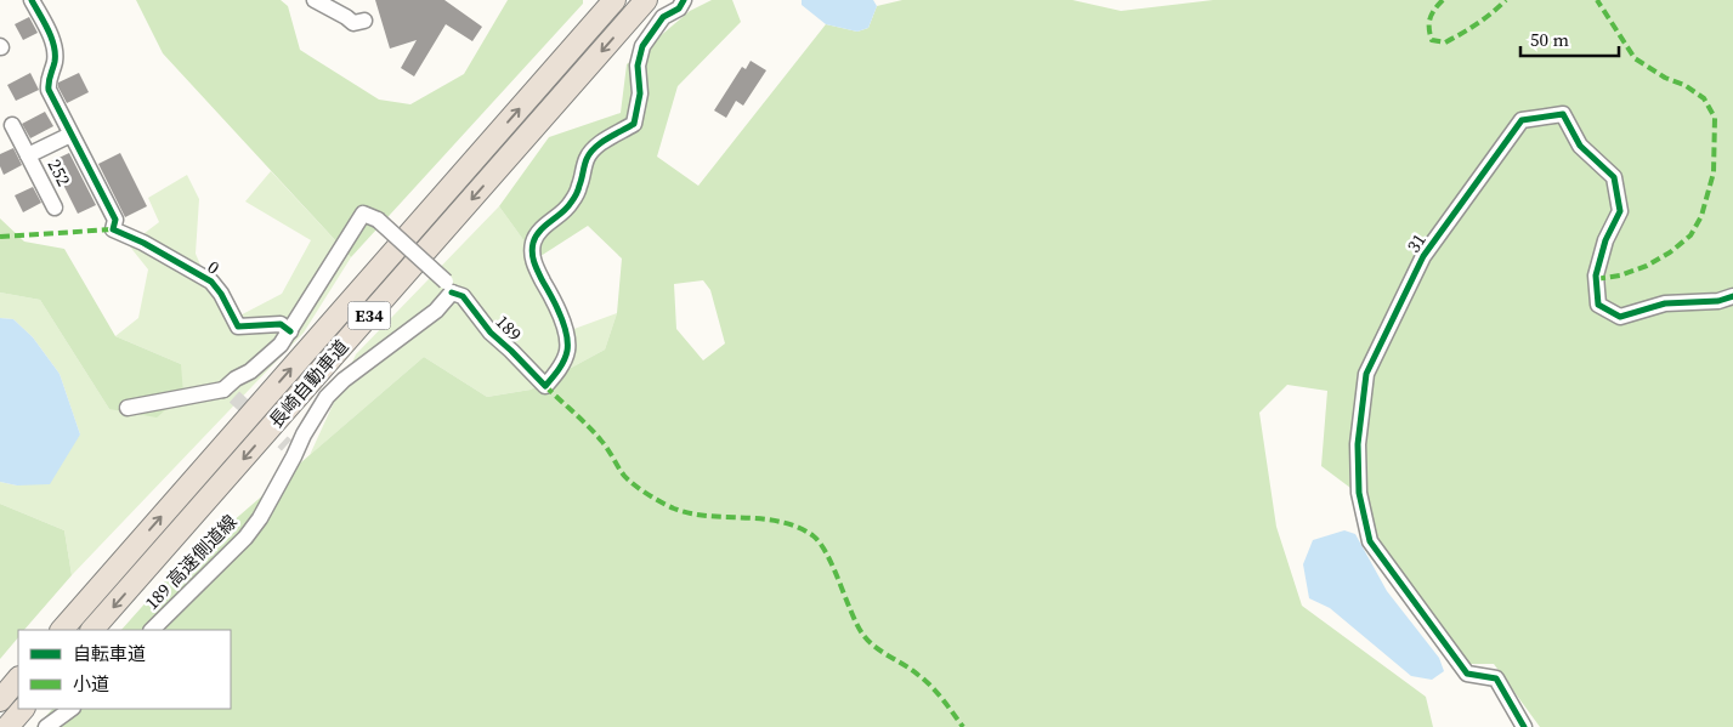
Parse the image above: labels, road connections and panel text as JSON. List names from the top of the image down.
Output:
{
  "streets": {
    "highway": ["E34", "長崎自動車道"],
    "street": [
      "252",
      "31",
      "0",
      "189",
      "189 高速側道線"
    ]
  },
  "crossings": [
    ["252", "0"],
    ["0", "189"],
    ["189", "189 高速側道線"]
  ],
  "legend": ["自転車道", "小道"],
  "scale_bar": "50 m"
}
